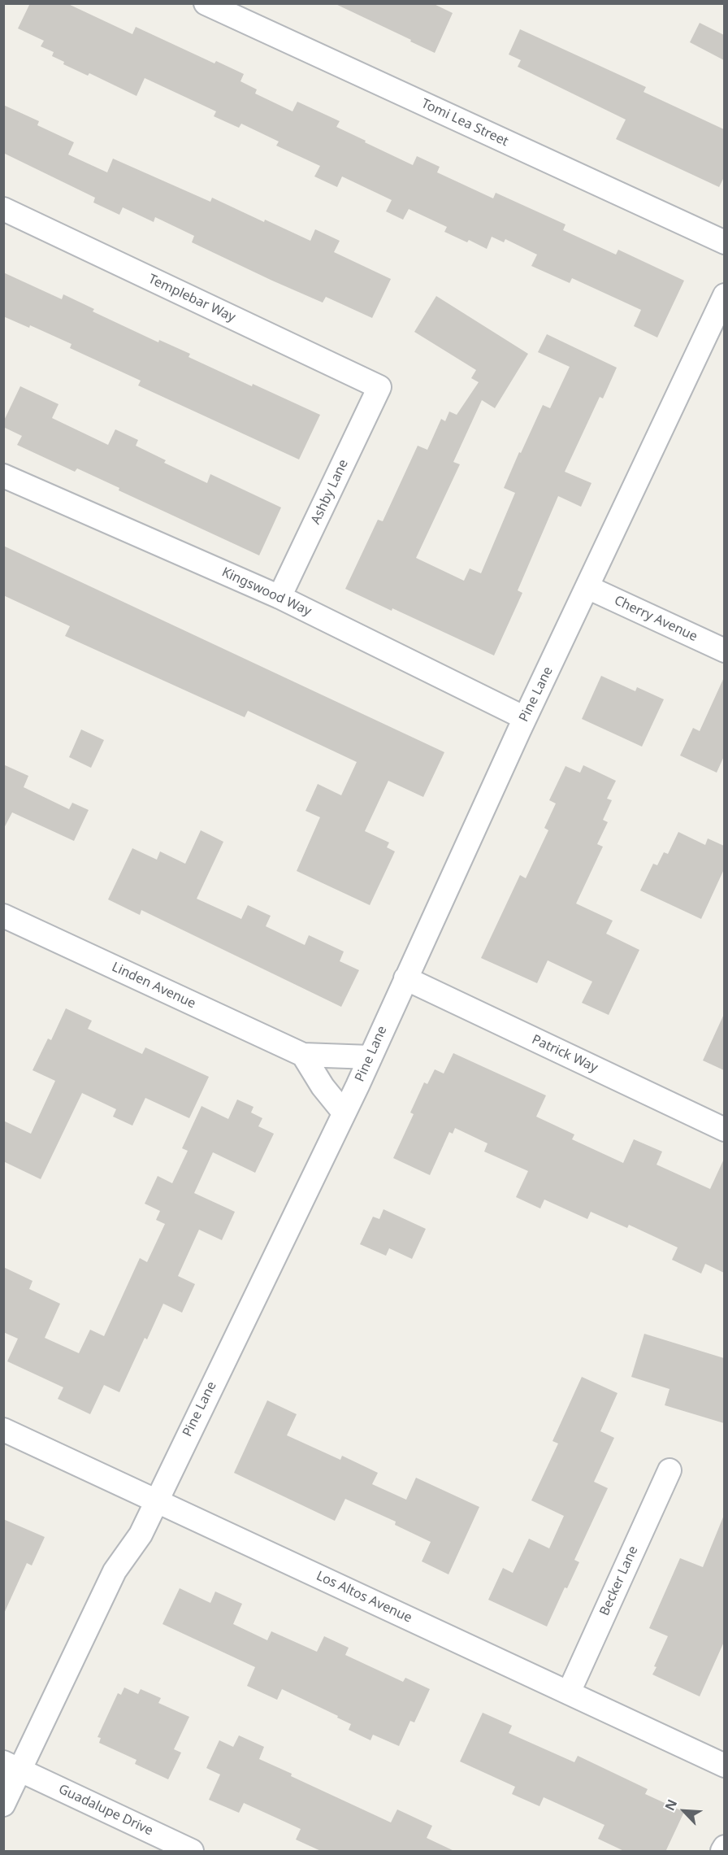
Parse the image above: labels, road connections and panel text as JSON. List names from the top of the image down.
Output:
{
  "streets": {
    "street": [
      "Tomi Lea Street",
      "Templebar Way",
      "Ashby Lane",
      "Kingswood Way",
      "Cherry Avenue",
      "Pine Lane",
      "Linden Avenue",
      "Patrick Way",
      "Becker Lane",
      "Los Altos Avenue",
      "Guadalupe Drive"
    ]
  },
  "crossings": [
    ["Templebar Way", "Ashby Lane"],
    ["Ashby Lane", "Kingswood Way"],
    ["Kingswood Way", "Pine Lane"],
    ["Cherry Avenue", "Pine Lane"],
    ["Pine Lane", "Linden Avenue"],
    ["Pine Lane", "Patrick Way"],
    ["Pine Lane", "Los Altos Avenue"],
    ["Pine Lane", "Guadalupe Drive"],
    ["Becker Lane", "Los Altos Avenue"]
  ],
  "north": "top left"
}
